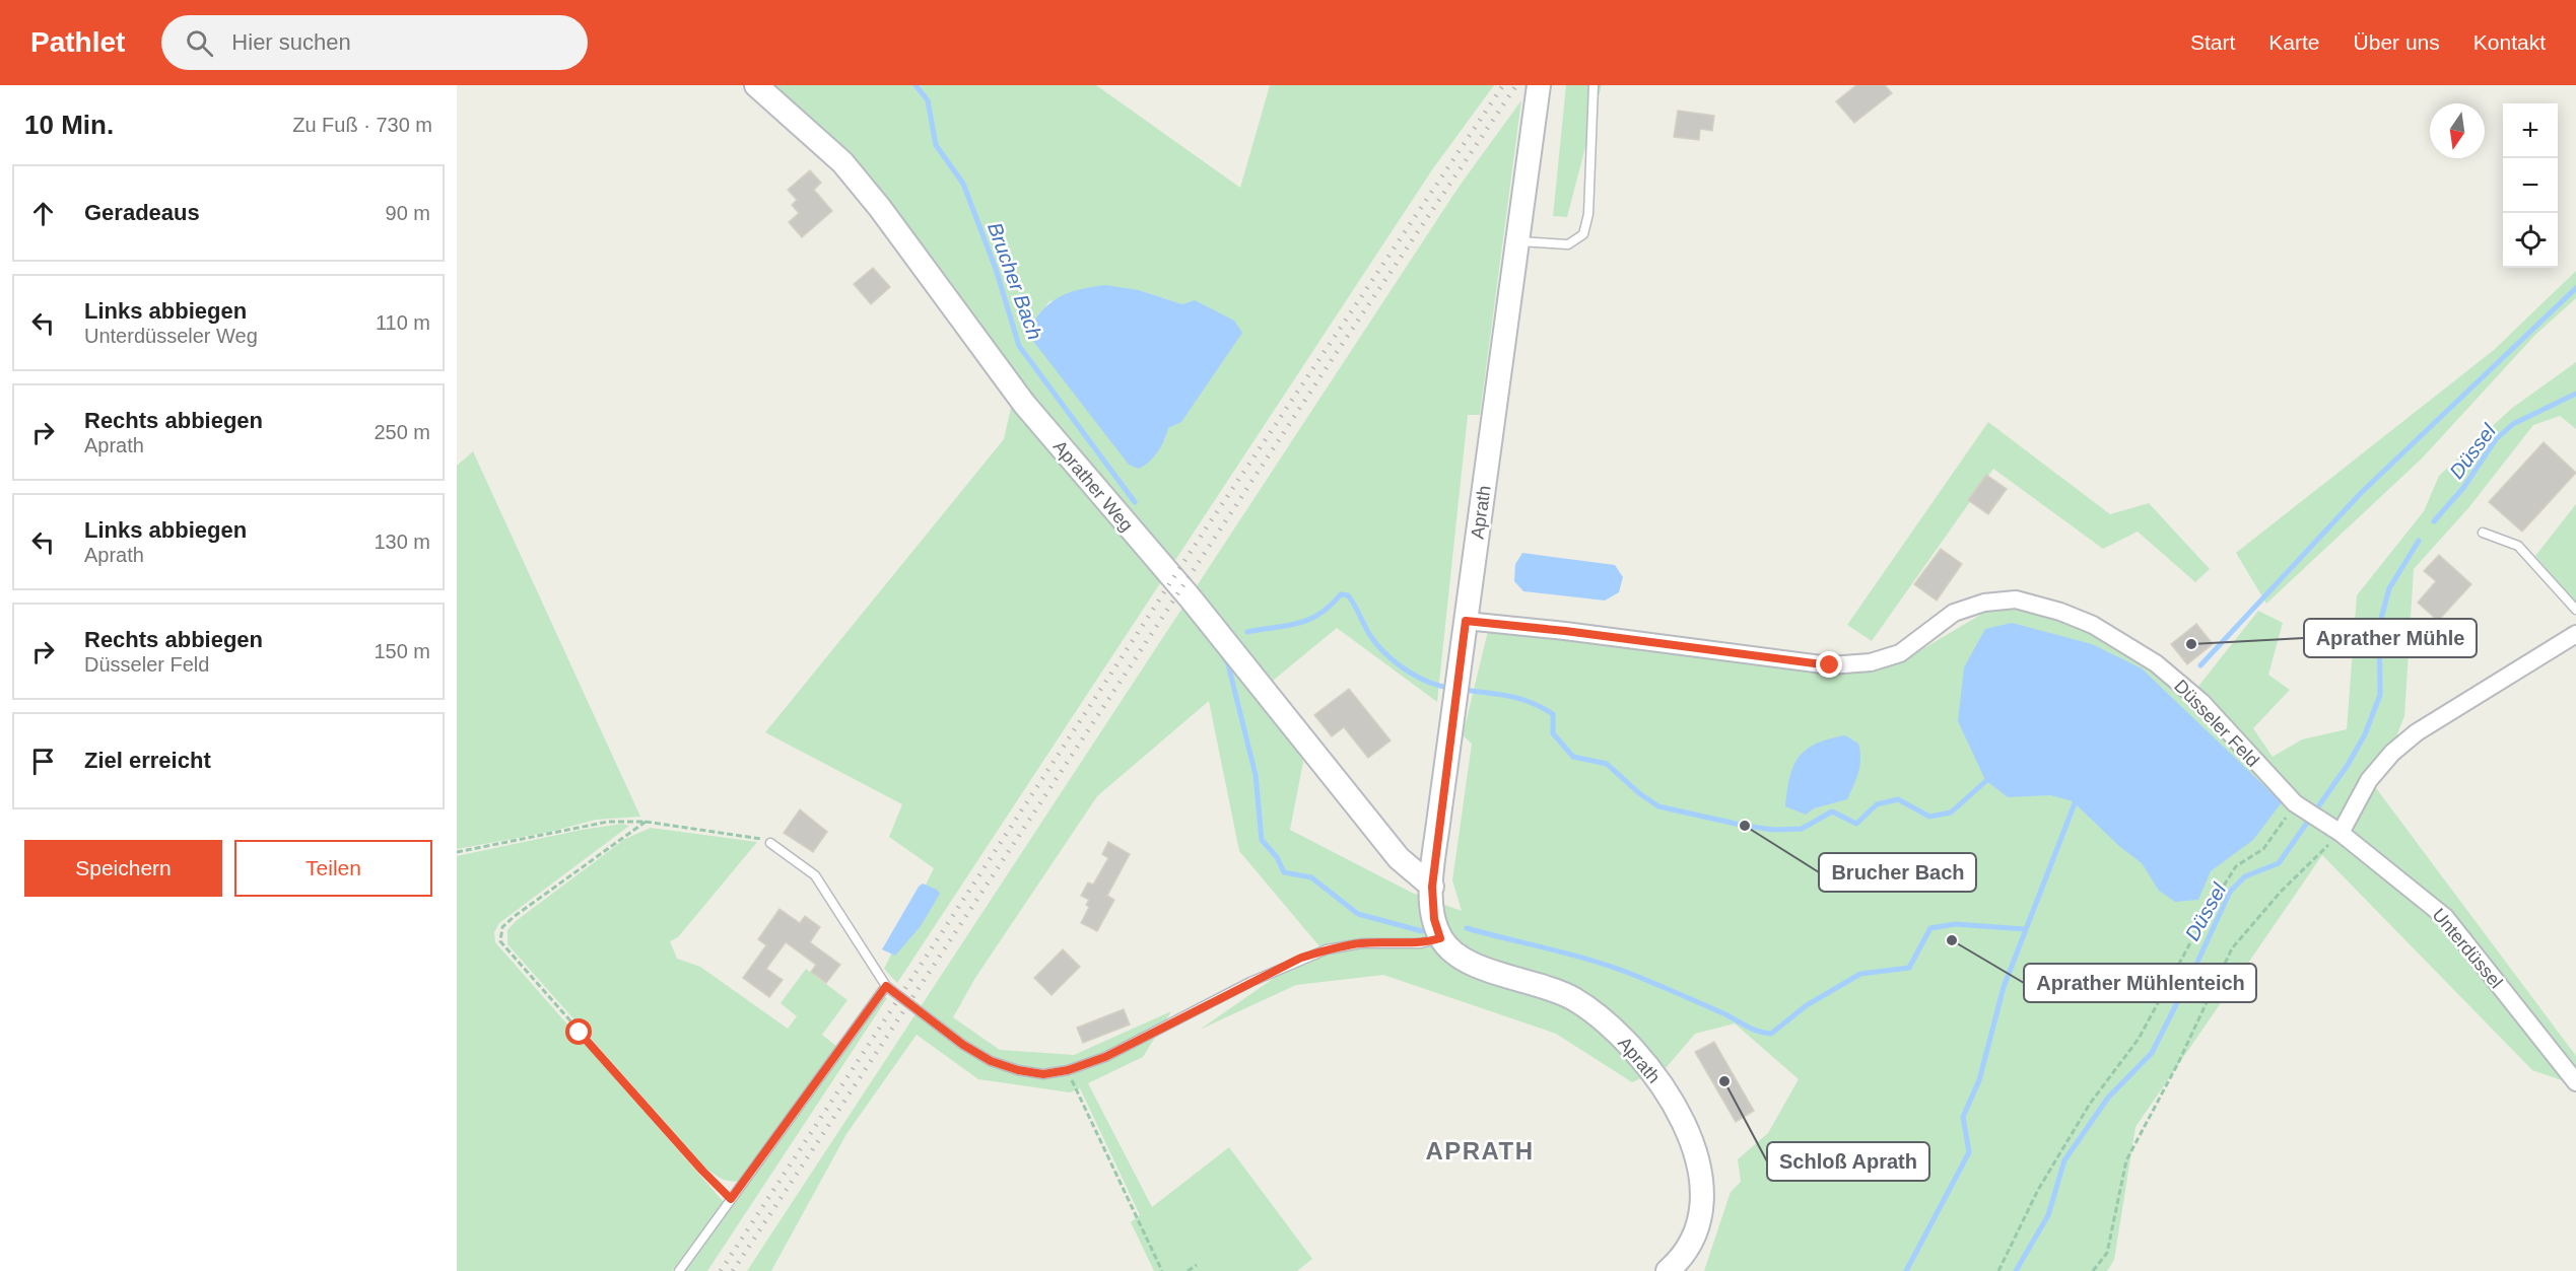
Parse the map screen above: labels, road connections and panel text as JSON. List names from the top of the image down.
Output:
{
  "streets": {
    "main road": ["Aprather Weg", "Aprath"],
    "street": ["Düsseler Feld", "Unterdüssel"]
  },
  "crossings": [
    ["Aprather Weg", "Aprath"],
    ["Aprath", "Düsseler Feld"],
    ["Düsseler Feld", "Unterdüssel"]
  ],
  "districts": ["APRATH"],
  "water": ["Brucher Bach", "Düssel"],
  "places": [
    "Aprather Mühle",
    "Brucher Bach",
    "Aprather Mühlenteich",
    "Schloß Aprath"
  ],
  "north": "bottom",
  "page": {
    "header": "Pathlet",
    "search": "Hier suchen",
    "nav": [
      "Start",
      "Karte",
      "Über uns",
      "Kontakt"
    ],
    "heading": ["10 Min.", "Zu Fuß · 730 m"],
    "map_buttons": ["+", "−"],
    "list": [
      ["Geradeaus", "90 m"],
      ["Links abbiegen", "Unterdüsseler Weg", "110 m"],
      ["Rechts abbiegen", "Aprath", "250 m"],
      ["Links abbiegen", "Aprath", "130 m"],
      ["Rechts abbiegen", "Düsseler Feld", "150 m"],
      "Ziel erreicht"
    ],
    "buttons": ["Speichern", "Teilen"]
  }
}
